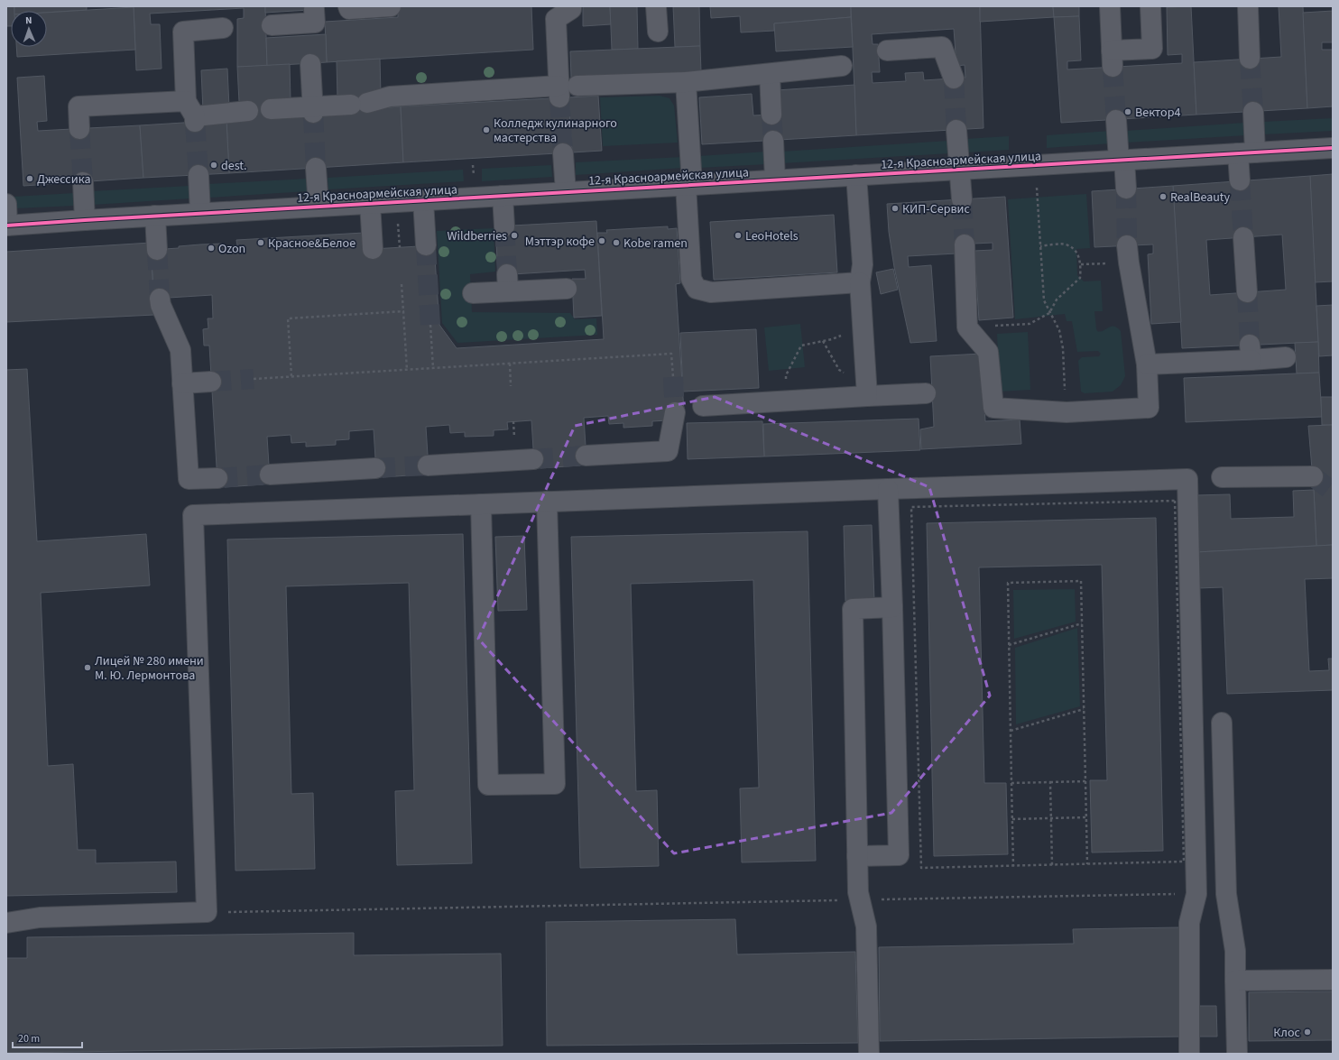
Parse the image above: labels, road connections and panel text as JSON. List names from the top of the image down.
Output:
{
  "streets": {
    "street": ["12-я Красноармейская улица"]
  },
  "places": [
    "Вектор4",
    "Колледж кулинарного мастерства",
    "dest.",
    "Джессика",
    "RealBeauty",
    "КИП-Сервис",
    "Wildberries",
    "LeoHotels",
    "Мэттэр кофе",
    "Красное&Белое",
    "Kobe ramen",
    "Ozon",
    "Лицей № 280 имени М. Ю. Лермонтова",
    "Клос"
  ],
  "scale_bar": "20 m",
  "north": "top"
}
